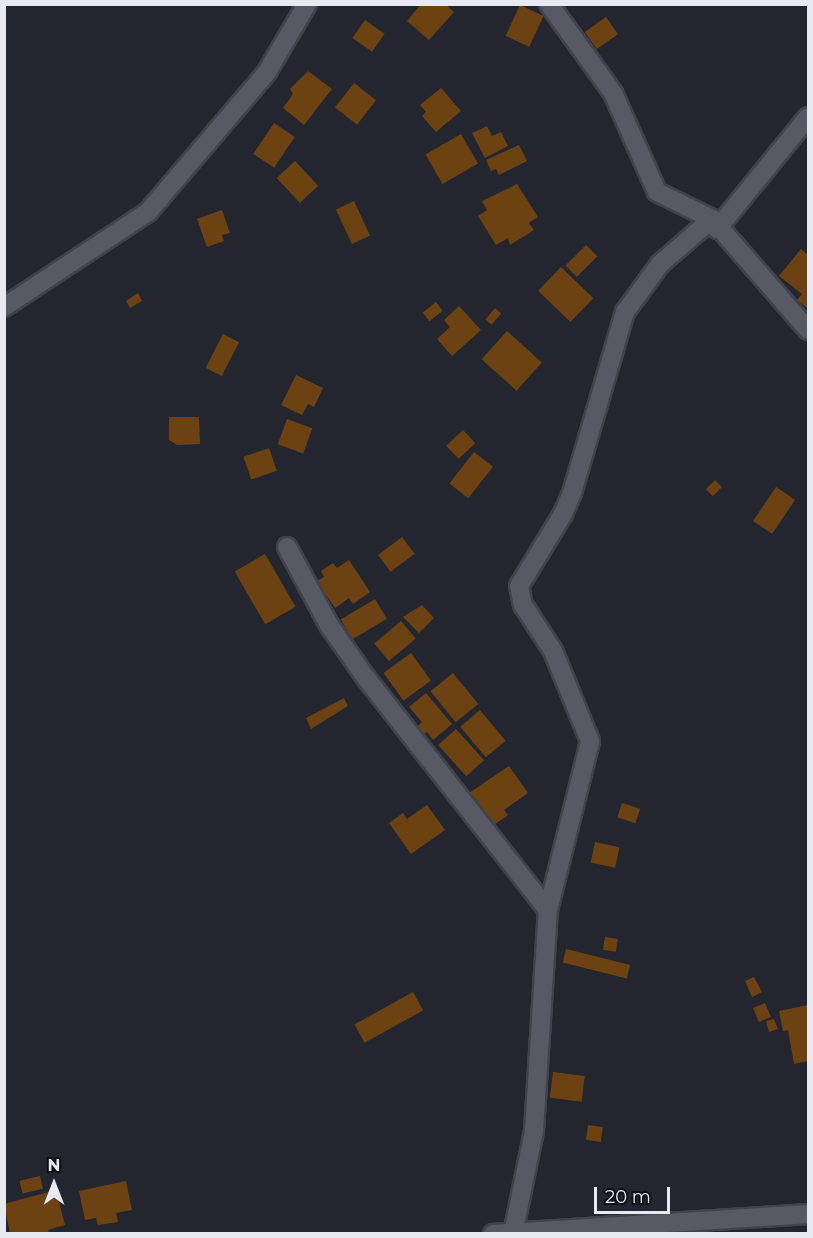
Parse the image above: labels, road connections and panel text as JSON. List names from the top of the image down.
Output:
{
  "scale_bar": "20 m",
  "north": "top"
}
